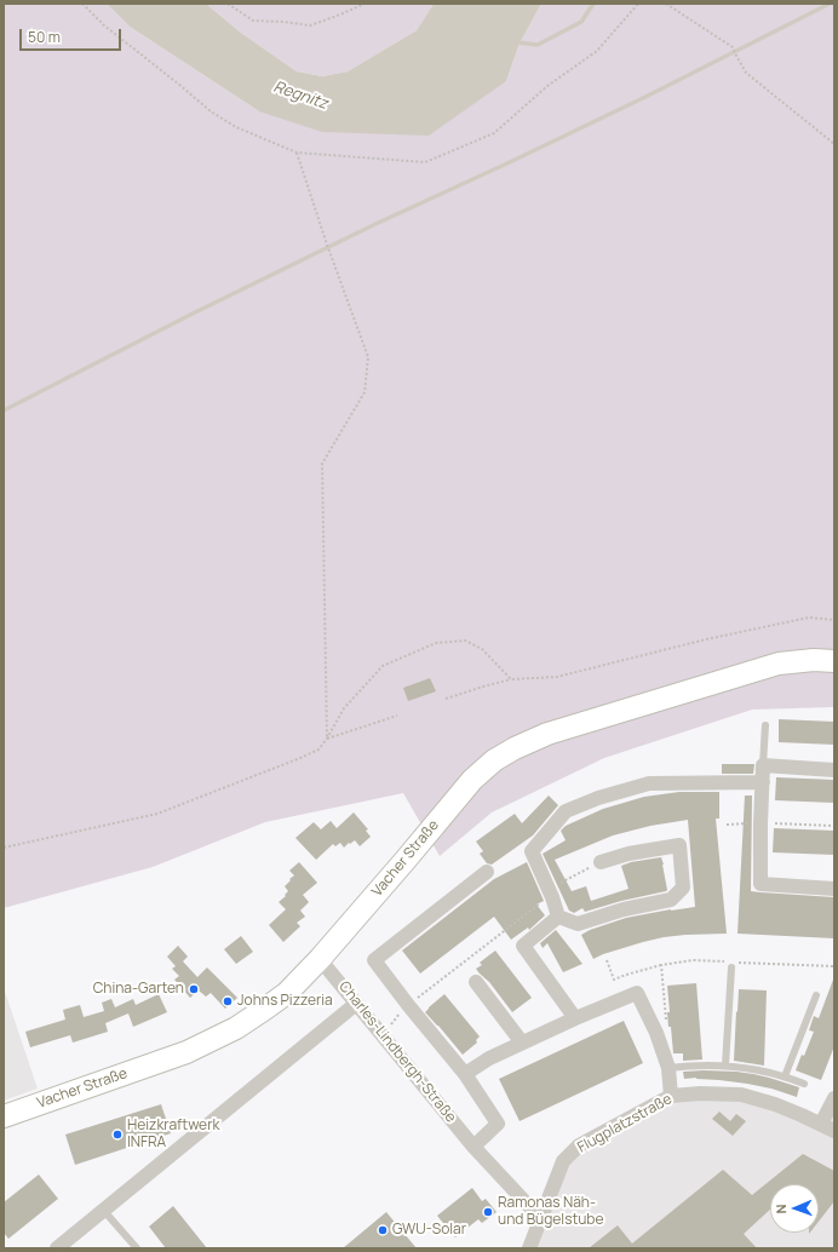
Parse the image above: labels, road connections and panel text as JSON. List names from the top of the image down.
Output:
{
  "streets": {
    "street": ["Vacher Straße", "Charles-Lindbergh-Straße", "Flugplatzstraße"]
  },
  "crossings": [
    ["Vacher Straße", "Charles-Lindbergh-Straße"],
    ["Charles-Lindbergh-Straße", "Flugplatzstraße"]
  ],
  "water": ["Regnitz"],
  "places": [
    "China-Garten",
    "Johns Pizzeria",
    "Heizkraftwerk INFRA",
    "Ramonas Näh- und Bügelstube",
    "GWU-Solar"
  ],
  "scale_bar": "50 m",
  "north": "left"
}
